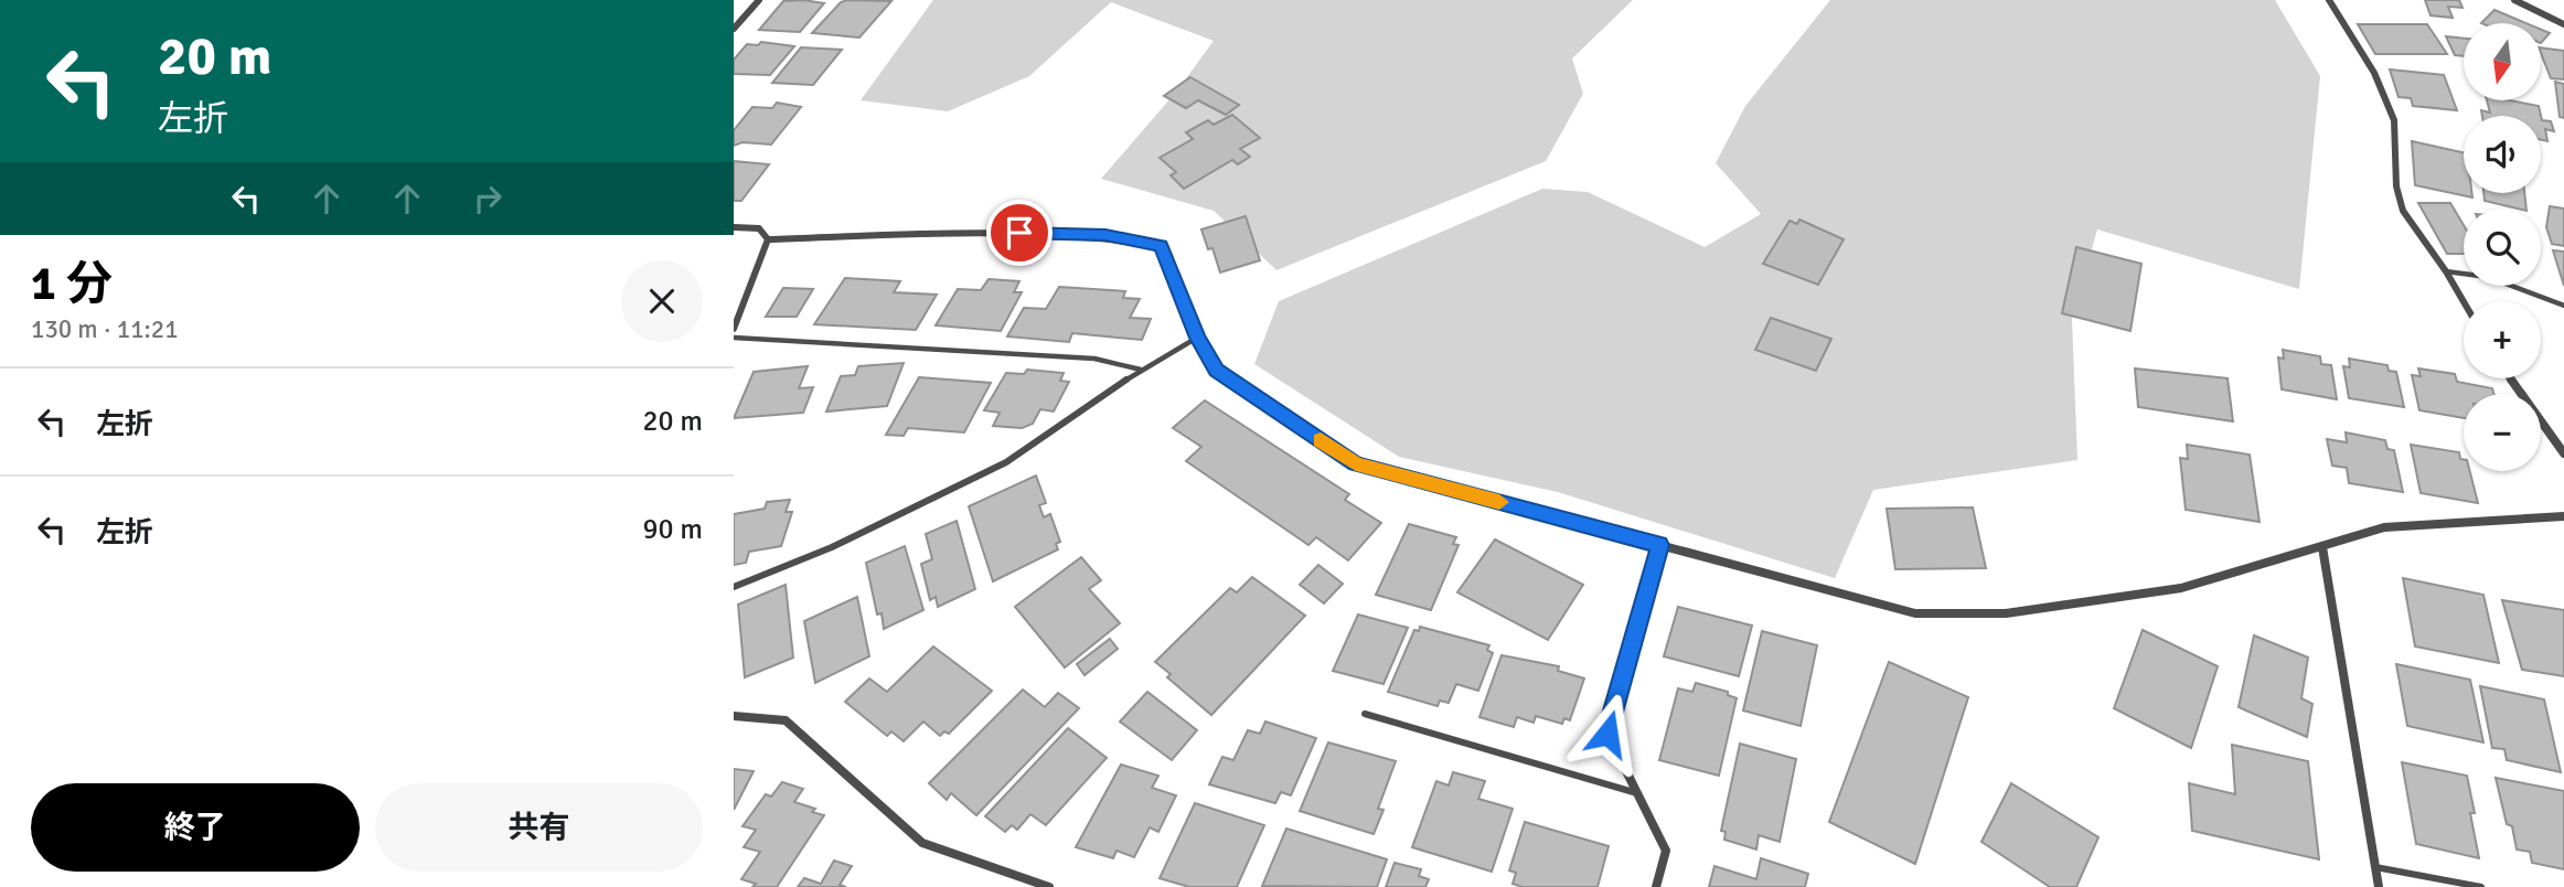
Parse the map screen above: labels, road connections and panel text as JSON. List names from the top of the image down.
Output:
{
  "north": "bottom",
  "page": {
    "turn": ["20 m", "左折"],
    "map_buttons": ["+", "−"],
    "heading": ["1 分", "130 m · 11:21"],
    "list": [
      {
        "name": "左折",
        "value": "20 m"
      },
      {
        "name": "左折",
        "value": "90 m"
      }
    ],
    "buttons": ["終了", "共有"]
  }
}
